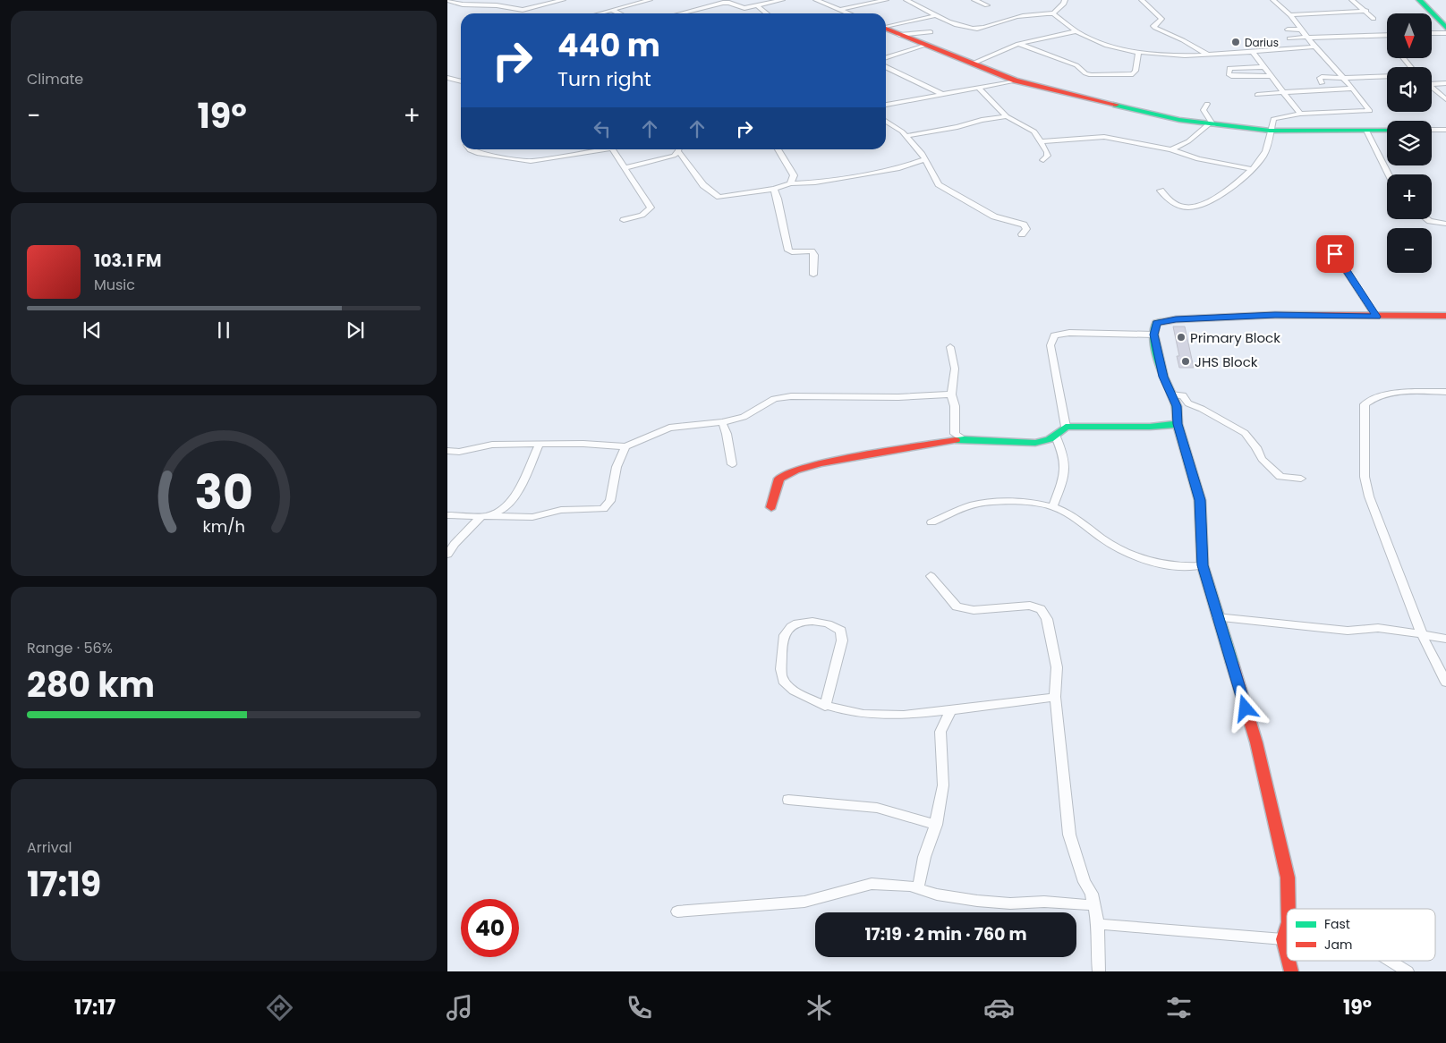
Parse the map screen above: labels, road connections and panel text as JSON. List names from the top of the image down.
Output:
{
  "places": ["Darius", "Primary Block", "JHS Block"],
  "legend": ["Fast", "Jam"],
  "north": "bottom",
  "page": {
    "tile": [
      "Climate",
      ["Range · 56%", "280 km"],
      ["Arrival", "17:19"]
    ],
    "map_buttons": ["+", "−"],
    "turn": ["440 m", "Turn right"],
    "heat": ["−", "19°", "+"],
    "song": ["103.1 FM", "Music"],
    "limit": "40",
    "trip": "17:19 · 2 min · 760 m",
    "tabs": ["17:17", "19°"],
    "gauge": ["30", "km/h"]
  }
}
